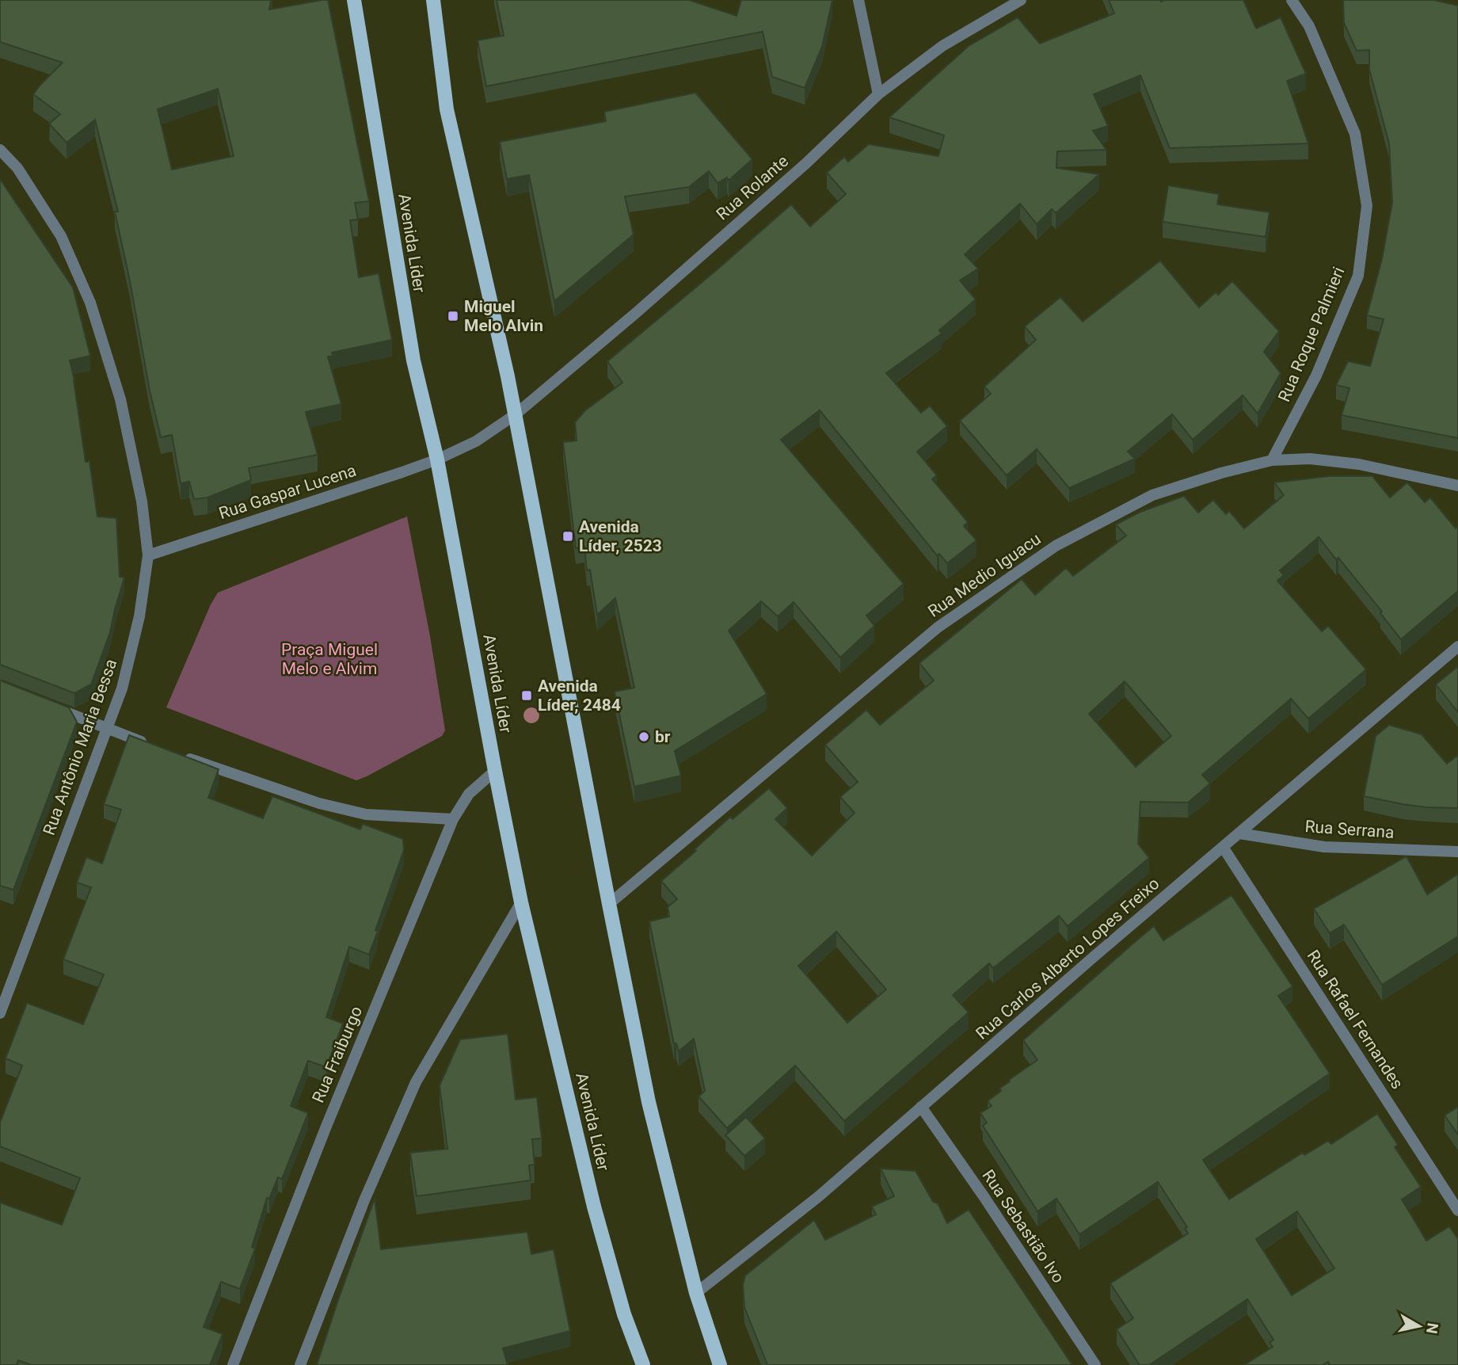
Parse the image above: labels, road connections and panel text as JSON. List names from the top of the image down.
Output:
{
  "streets": {
    "main road": ["Avenida Líder"],
    "street": [
      "Rua Rolante",
      "Rua Roque Palmieri",
      "Rua Gaspar Lucena",
      "Rua Medio Iguacu",
      "Rua Antônio Maria Bessa",
      "Rua Serrana",
      "Rua Carlos Alberto Lopes Freixo",
      "Rua Rafael Fernandes",
      "Rua Fraiburgo",
      "Rua Sebastião Ivo"
    ]
  },
  "crossings": [
    ["Rua Rolante", "Avenida Líder"],
    ["Rua Rolante", "Rua Gaspar Lucena"],
    ["Avenida Líder", "Rua Gaspar Lucena"],
    ["Avenida Líder", "Rua Fraiburgo"],
    ["Rua Roque Palmieri", "Rua Medio Iguacu"],
    ["Rua Gaspar Lucena", "Rua Antônio Maria Bessa"],
    ["Rua Serrana", "Rua Carlos Alberto Lopes Freixo"],
    ["Rua Carlos Alberto Lopes Freixo", "Rua Rafael Fernandes"],
    ["Rua Carlos Alberto Lopes Freixo", "Rua Sebastião Ivo"]
  ],
  "parks": ["Praça Miguel Melo e Alvim"],
  "places": {
    "transit": ["Miguel Melo Alvin", "Avenida Líder, 2523", "Avenida Líder, 2484"],
    "other": ["br"]
  },
  "north": "right"
}
